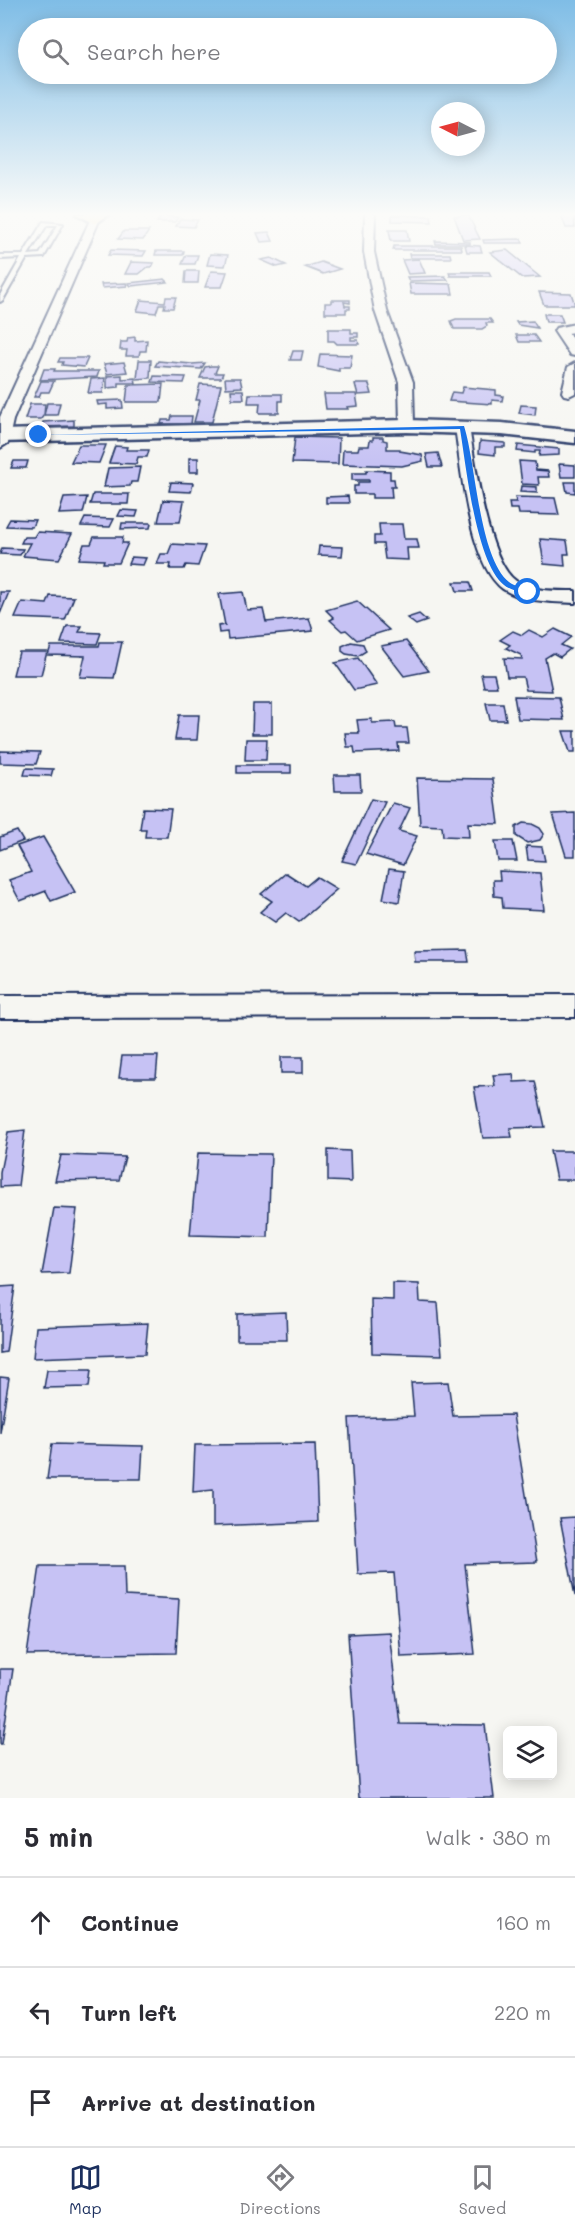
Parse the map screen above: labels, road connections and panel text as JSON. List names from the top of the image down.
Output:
{
  "north": "left",
  "page": {
    "search": "Search here",
    "heading": ["5 min", "Walk · 380 m"],
    "list": [
      ["Continue", "160 m"],
      ["Turn left", "220 m"],
      "Arrive at destination"
    ],
    "nav": ["Map", "Directions", "Saved"]
  }
}
